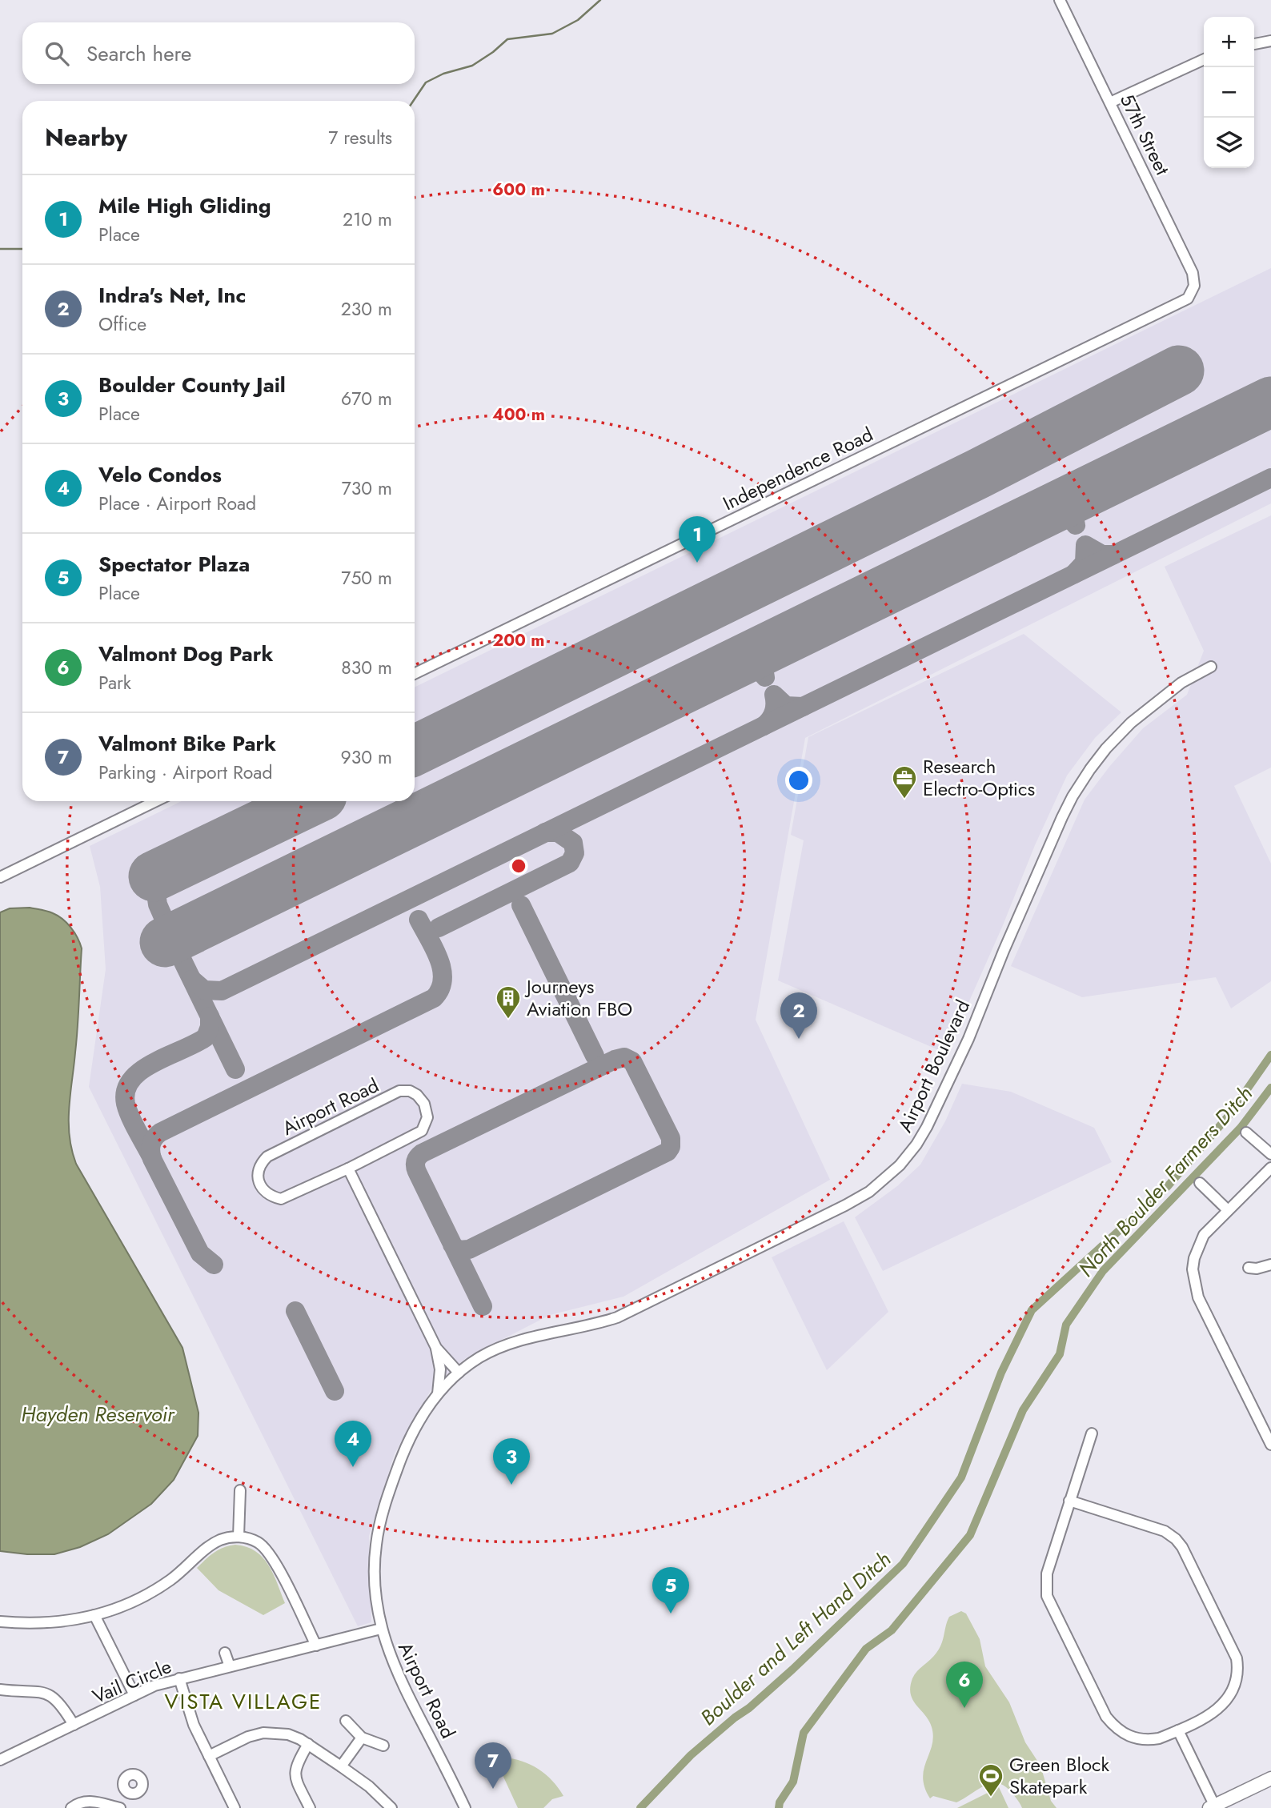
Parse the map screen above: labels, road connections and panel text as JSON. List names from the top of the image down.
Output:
{
  "streets": {
    "street": [
      "57th Street",
      "Independence Road",
      "Airport Boulevard",
      "Airport Road",
      "Vail Circle"
    ]
  },
  "crossings": [
    ["57th Street", "Independence Road"],
    ["Airport Boulevard", "Airport Road"],
    ["Airport Road", "Vail Circle"]
  ],
  "districts": ["VISTA VILLAGE"],
  "water": ["North Boulder Farmers Ditch", "Hayden Reservoir", "Boulder and Left Hand Ditch"],
  "places": {
    "office": ["Research Electro-Optics"],
    "building": ["Journeys Aviation FBO"],
    "sports": ["Green Block Skatepark"]
  },
  "page": {
    "map_buttons": ["+", "−"],
    "search": "Search here",
    "heading": ["Nearby", "7 results"],
    "list": [
      {
        "mark": "1",
        "name": "Mile High Gliding",
        "note": "Place",
        "value": "210 m"
      },
      {
        "mark": "2",
        "name": "Indra's Net, Inc",
        "note": "Office",
        "value": "230 m"
      },
      {
        "mark": "3",
        "name": "Boulder County Jail",
        "note": "Place",
        "value": "670 m"
      },
      {
        "mark": "4",
        "name": "Velo Condos",
        "note": "Place · Airport Road",
        "value": "730 m"
      },
      {
        "mark": "5",
        "name": "Spectator Plaza",
        "note": "Place",
        "value": "750 m"
      },
      {
        "mark": "6",
        "name": "Valmont Dog Park",
        "note": "Park",
        "value": "830 m"
      },
      {
        "mark": "7",
        "name": "Valmont Bike Park",
        "note": "Parking · Airport Road",
        "value": "930 m"
      }
    ],
    "pins": [
      "1",
      "2",
      "4",
      "3",
      "5",
      "6",
      "7"
    ]
  },
  "rings": ["600 m", "400 m", "200 m"]
}
